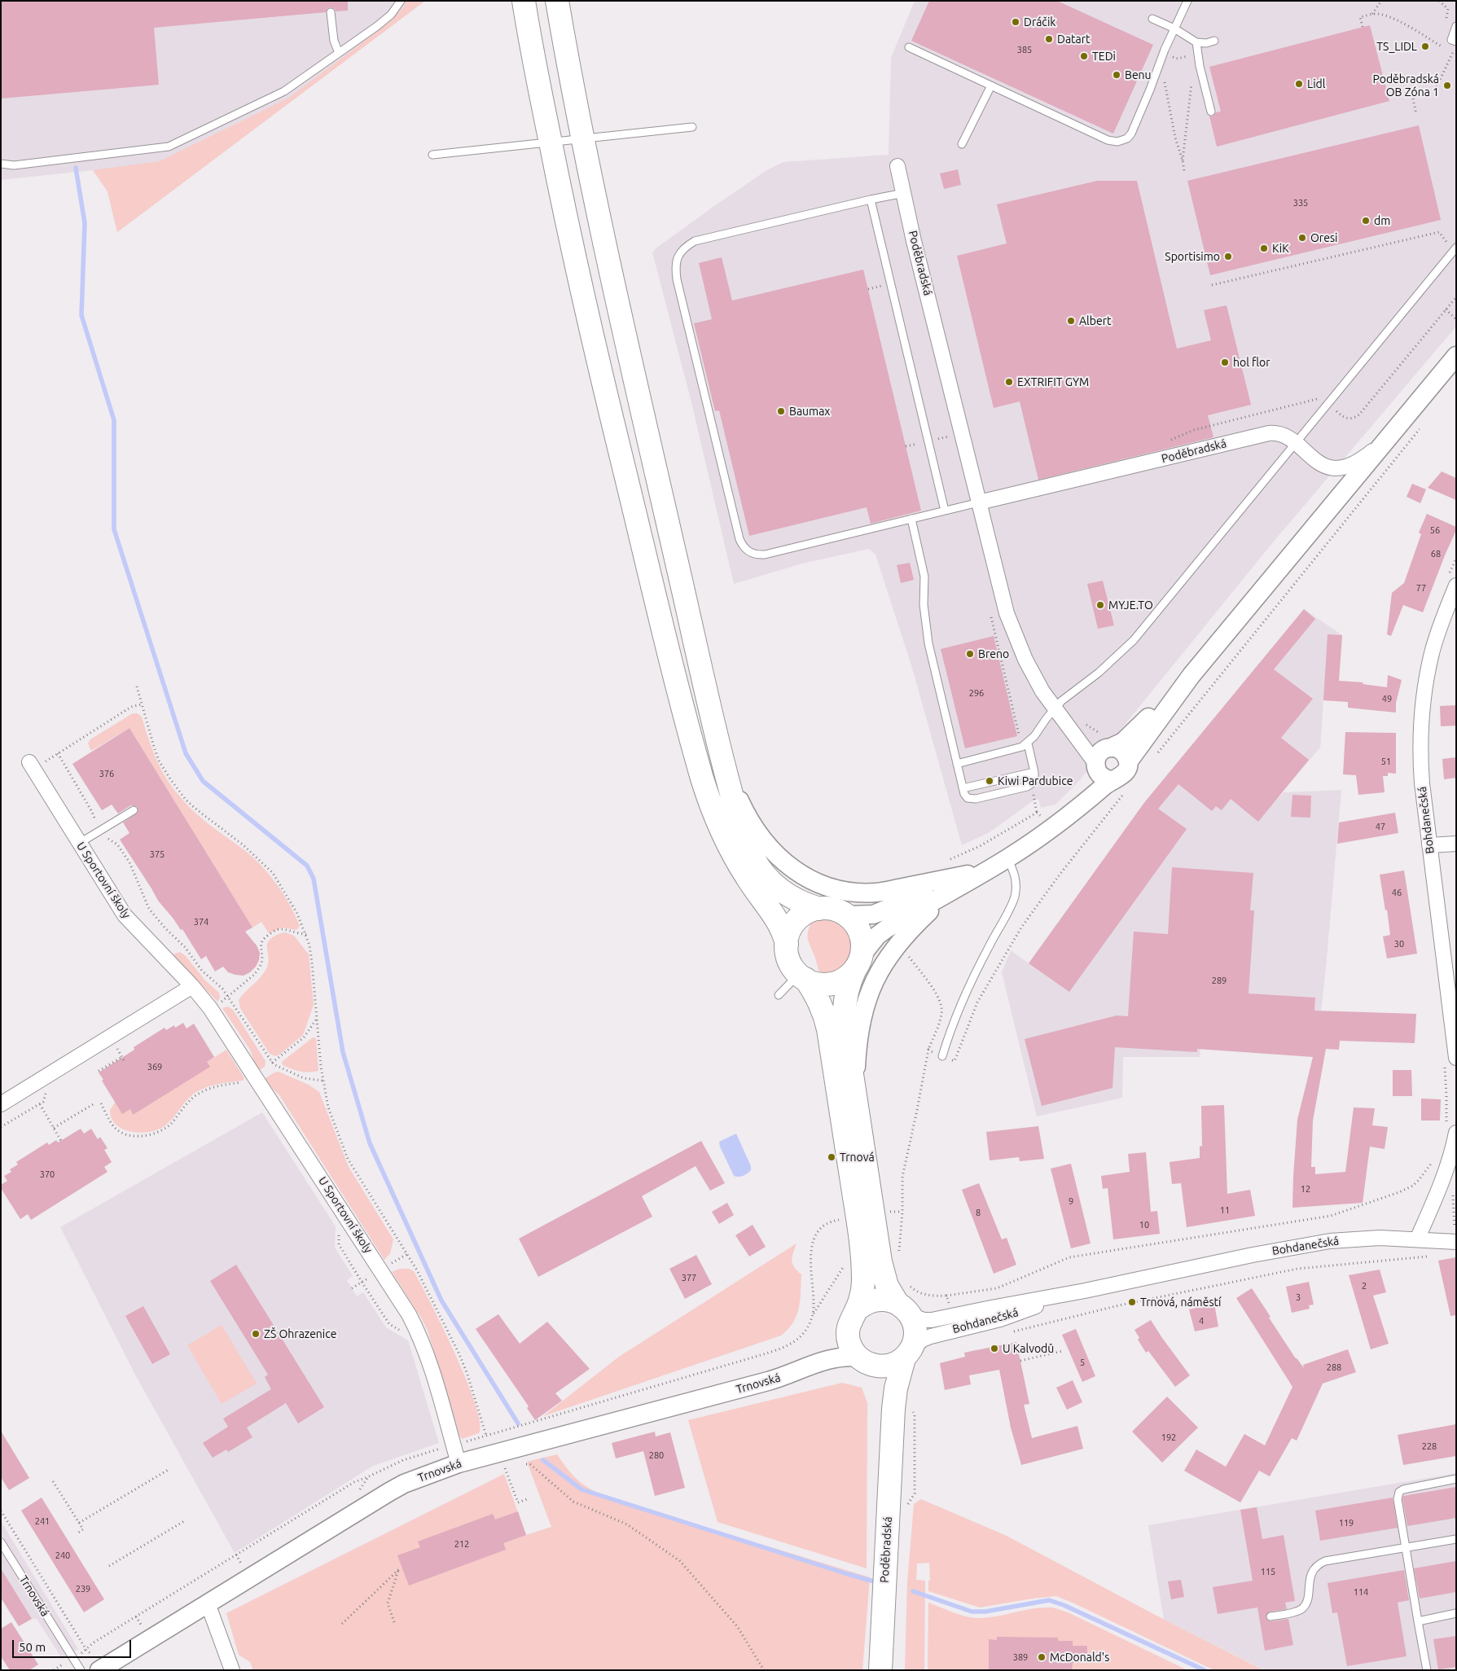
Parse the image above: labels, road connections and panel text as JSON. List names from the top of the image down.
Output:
{
  "streets": {
    "main road": ["Poděbradská"],
    "street": ["Bohdanečská", "U Sportovní školy", "Trnovská"]
  },
  "crossings": [
    ["Poděbradská", "Bohdanečská"],
    ["Poděbradská", "Trnovská"],
    ["Bohdanečská", "Trnovská"],
    ["U Sportovní školy", "Trnovská"]
  ],
  "places": [
    "Dráčik",
    "Datart",
    "TS_LIDL",
    "TEDi",
    "Benu",
    "Lidl",
    "Poděbradská OB Zóna 1",
    "dm",
    "Oresi",
    "KiK",
    "Sportisimo",
    "Albert",
    "hol flor",
    "EXTRIFIT GYM",
    "Baumax",
    "MYJE.TO",
    "Breno",
    "Kiwi Pardubice",
    "Trnová",
    "Trnová, náměstí",
    "ZŠ Ohrazenice",
    "U Kalvodů",
    "McDonald's"
  ],
  "house_numbers": [
    "385",
    "335",
    "56",
    "68",
    "77",
    "296",
    "49",
    "51",
    "376",
    "47",
    "375",
    "46",
    "374",
    "30",
    "289",
    "369",
    "370",
    "12",
    "9",
    "11",
    "8",
    "10",
    "377",
    "2",
    "3",
    "4",
    "5",
    "288",
    "192",
    "228",
    "280",
    "241",
    "119",
    "212",
    "240",
    "115",
    "239",
    "114",
    "389"
  ],
  "scale_bar": "50 m"
}
